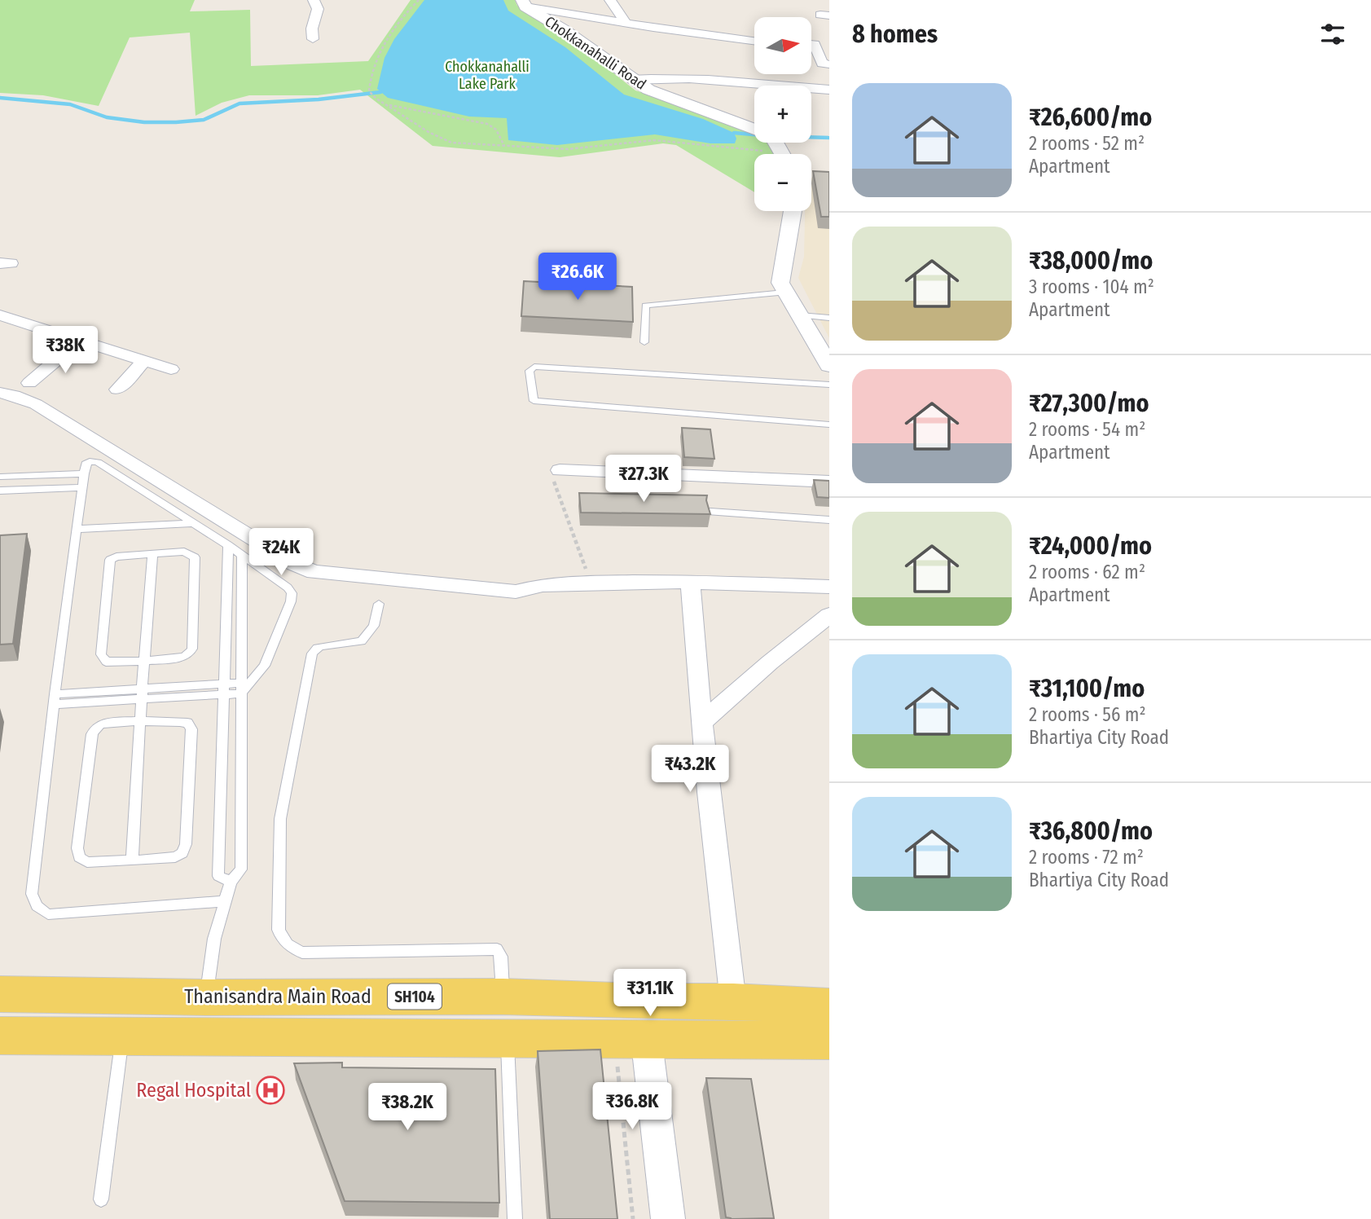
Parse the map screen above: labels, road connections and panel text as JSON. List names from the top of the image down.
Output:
{
  "streets": {
    "main road": ["Thanisandra Main Road", "SH104"],
    "street": ["Chokkanahalli Road"]
  },
  "parks": ["Chokkanahalli Lake Park"],
  "places": {
    "hospital": ["Regal Hospital"]
  },
  "north": "right",
  "page": {
    "heading": "8 homes",
    "map_buttons": ["+", "−"],
    "list": [
      {
        "name": "₹26,600/mo",
        "note": "2 rooms · 52 m² · Apartment"
      },
      {
        "name": "₹38,000/mo",
        "note": "3 rooms · 104 m² · Apartment"
      },
      {
        "name": "₹27,300/mo",
        "note": "2 rooms · 54 m² · Apartment"
      },
      {
        "name": "₹24,000/mo",
        "note": "2 rooms · 62 m² · Apartment"
      },
      {
        "name": "₹31,100/mo",
        "note": "2 rooms · 56 m² · Bhartiya City Road"
      },
      {
        "name": "₹36,800/mo",
        "note": "2 rooms · 72 m² · Bhartiya City Road"
      }
    ],
    "price": [
      "₹26.6K",
      "₹38K",
      "₹27.3K",
      "₹24K",
      "₹43.2K",
      "₹31.1K",
      "₹36.8K",
      "₹38.2K"
    ]
  }
}
